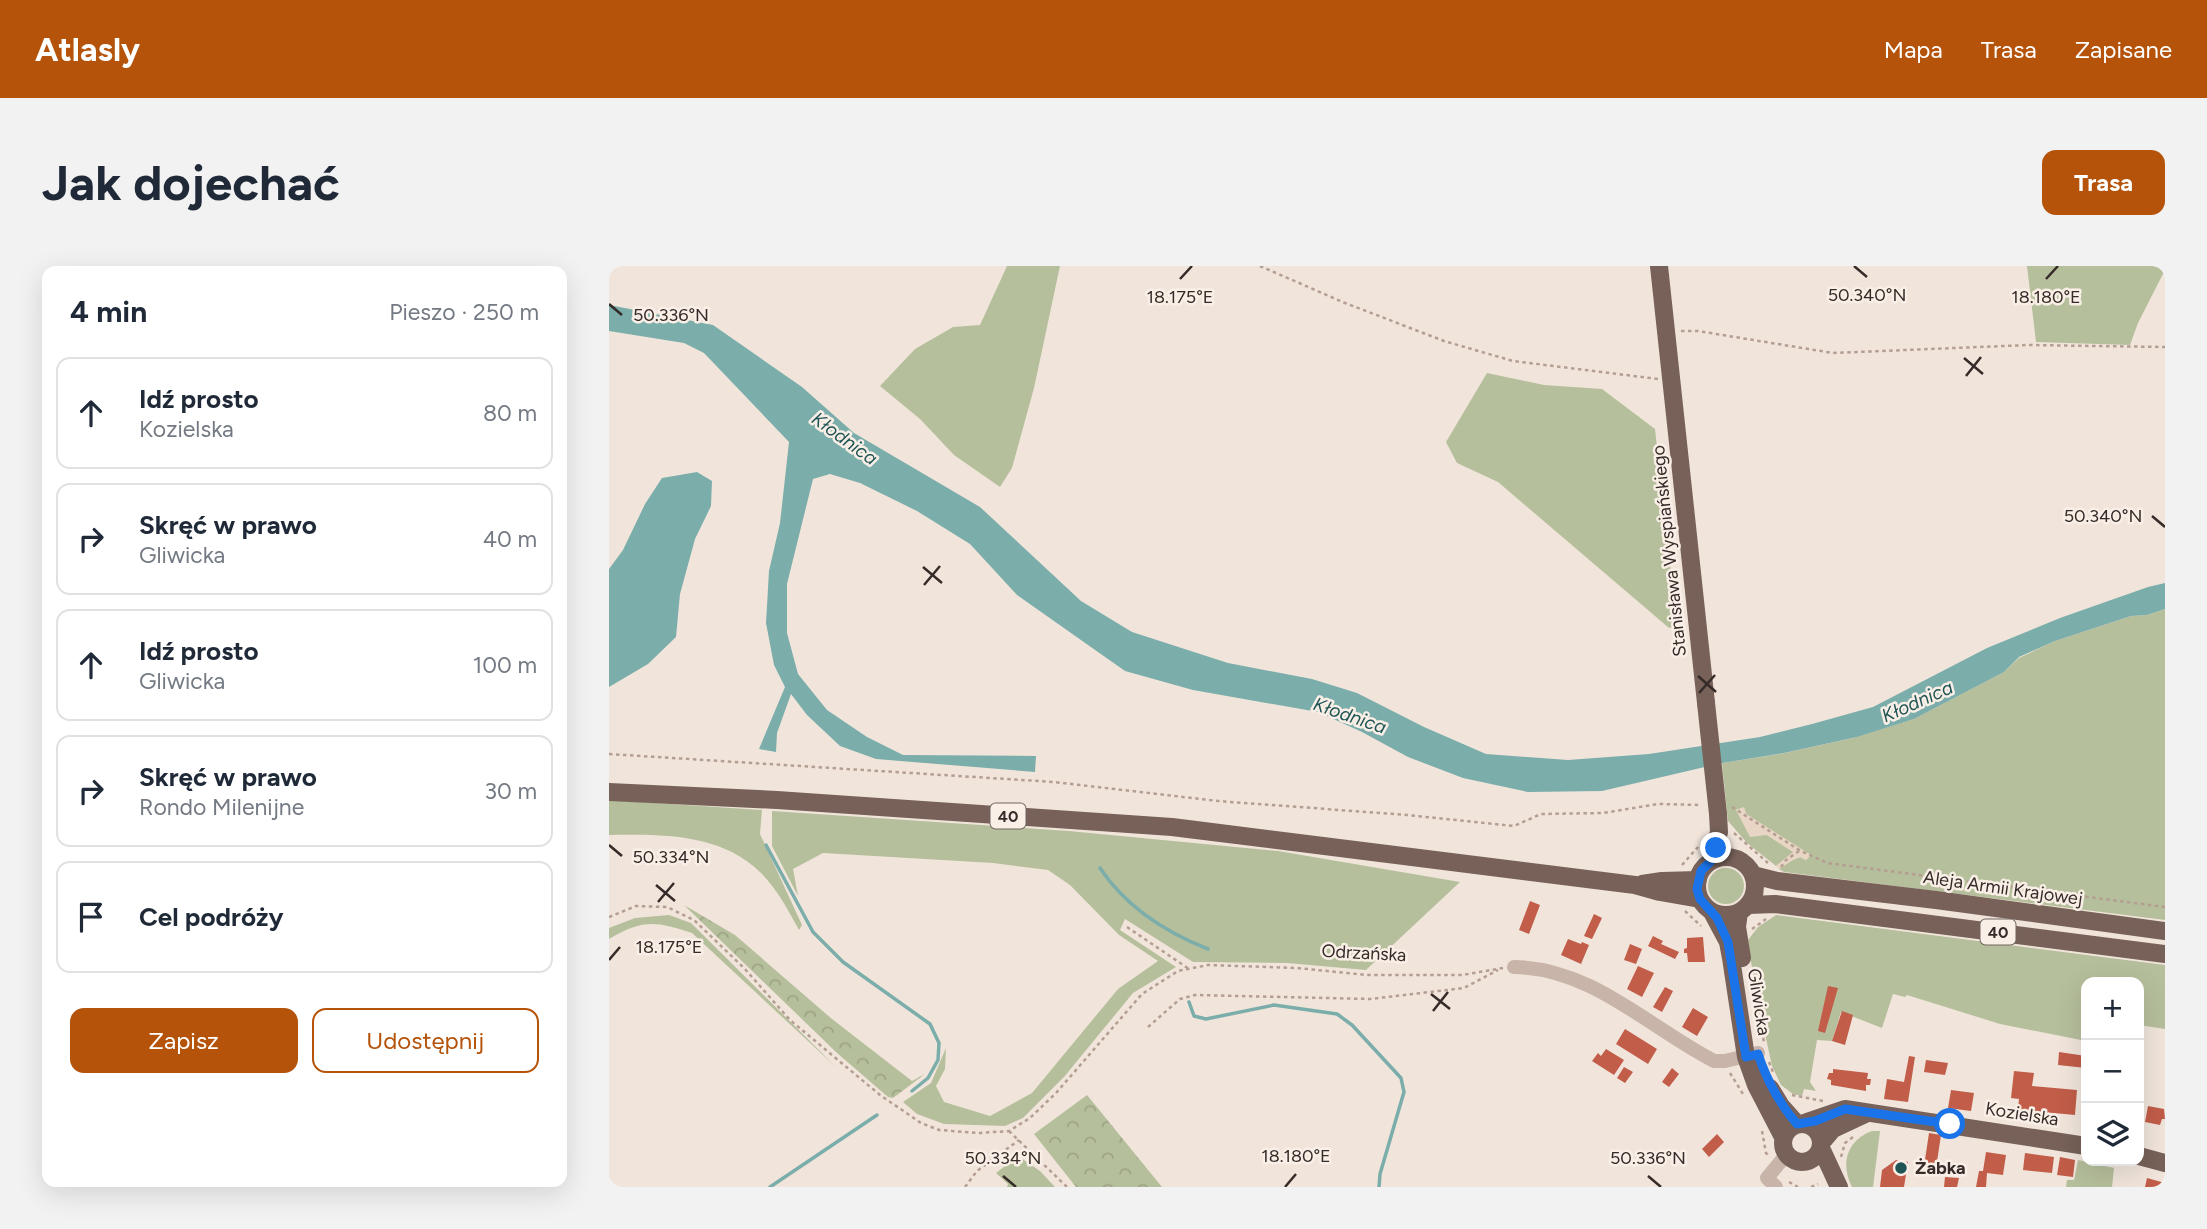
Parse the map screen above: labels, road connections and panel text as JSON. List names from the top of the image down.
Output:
{
  "streets": {
    "main road": [
      "Stanisława Wyspiańskiego",
      "40",
      "Aleja Armii Krajowej",
      "Gliwicka",
      "Kozielska"
    ],
    "path": ["Odrzańska"]
  },
  "crossings": [
    ["Stanisława Wyspiańskiego", "40"],
    ["Stanisława Wyspiańskiego", "Aleja Armii Krajowej"],
    ["Stanisława Wyspiańskiego", "Gliwicka"],
    ["40", "Aleja Armii Krajowej"],
    ["40", "Gliwicka"],
    ["Aleja Armii Krajowej", "Gliwicka"],
    ["Gliwicka", "Kozielska"]
  ],
  "water": ["Kłodnica"],
  "places": ["Żabka"],
  "page": {
    "header": "Atlasly",
    "nav": ["Mapa", "Trasa", "Zapisane"],
    "buttons": [
      "Trasa",
      ["Zapisz", "Udostępnij"]
    ],
    "title": "Jak dojechać",
    "heading": ["4 min", "Pieszo · 250 m"],
    "list": [
      ["Idź prosto", "Kozielska", "80 m"],
      ["Skręć w prawo", "Gliwicka", "40 m"],
      ["Idź prosto", "Gliwicka", "100 m"],
      ["Skręć w prawo", "Rondo Milenijne", "30 m"],
      "Cel podróży"
    ],
    "map_buttons": ["+", "−"]
  },
  "coordinates": [
    "50.340°N",
    "18.175°E",
    "18.180°E",
    "50.336°N",
    "50.334°N"
  ]
}
